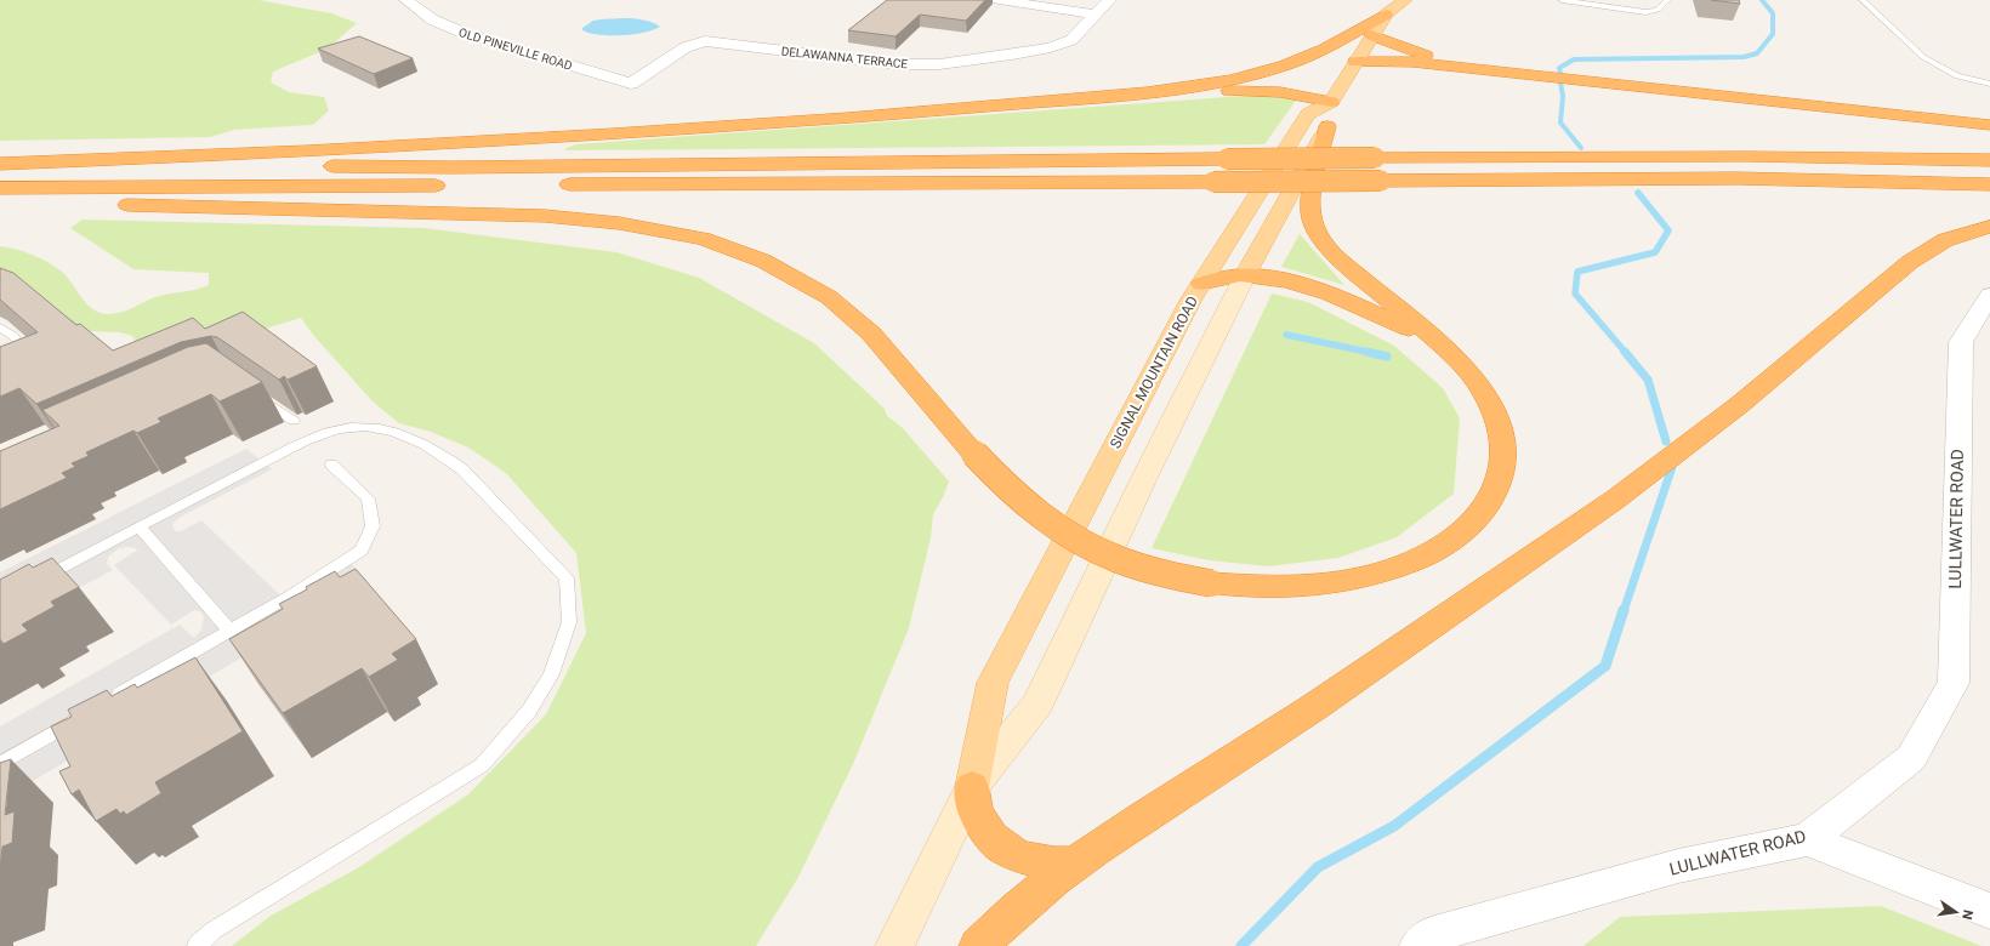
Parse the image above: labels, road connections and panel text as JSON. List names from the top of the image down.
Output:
{
  "streets": {
    "main road": ["SIGNAL MOUNTAIN ROAD"],
    "street": ["OLD PINEVILLE ROAD", "DELAWANNA TERRACE", "LULLWATER ROAD"]
  },
  "crossings": [
    ["OLD PINEVILLE ROAD", "DELAWANNA TERRACE"]
  ],
  "north": "right"
}
